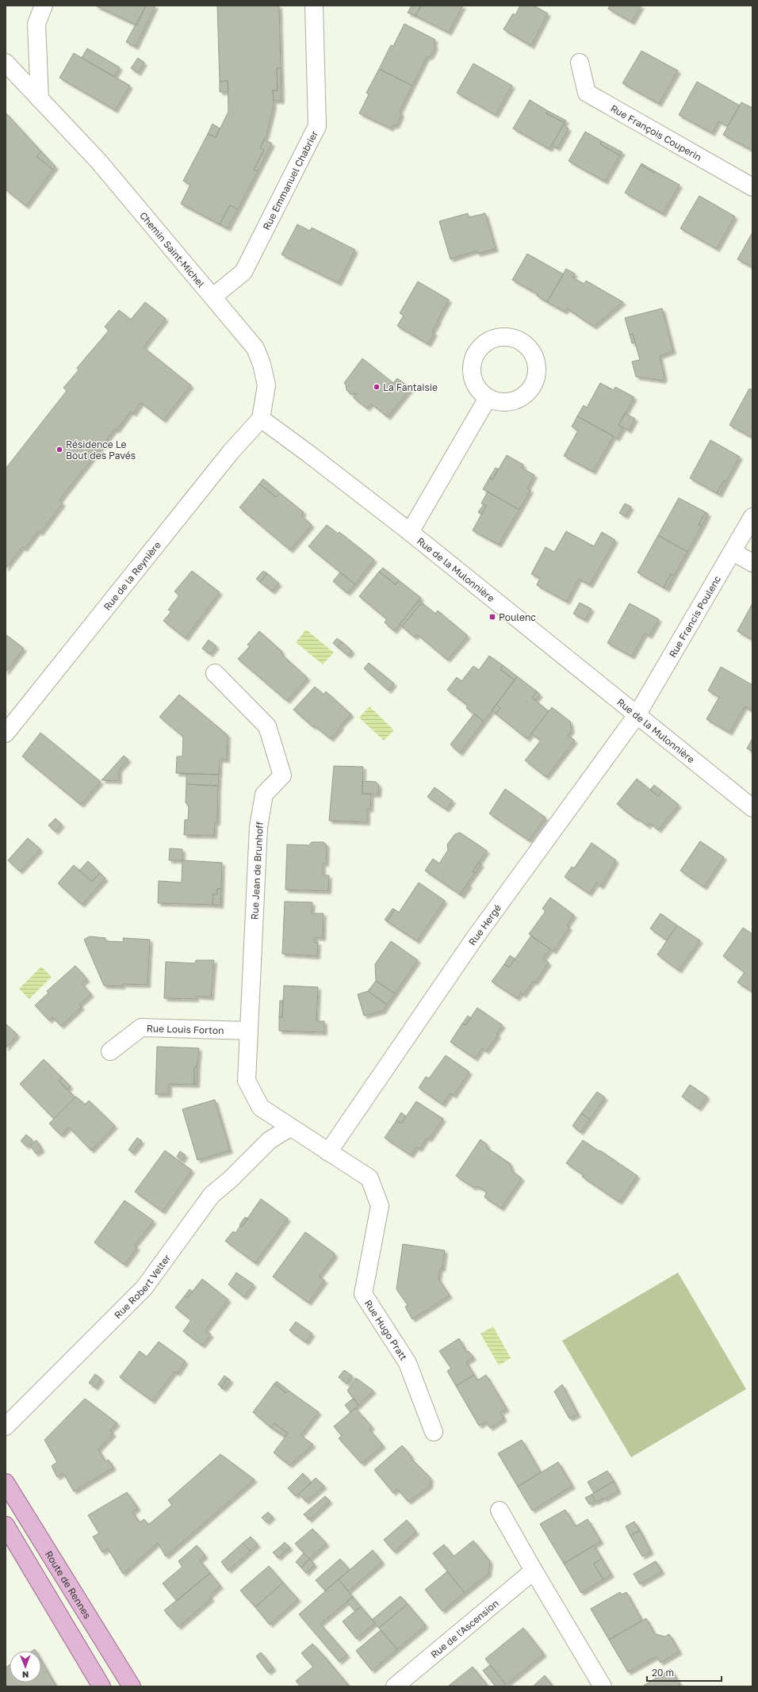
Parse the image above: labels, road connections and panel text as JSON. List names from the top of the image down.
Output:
{
  "streets": {
    "main road": ["Route de Rennes"],
    "street": [
      "Rue François Couperin",
      "Rue Emmanuel Chabrier",
      "Chemin Saint-Michel",
      "Rue de la Mulonnière",
      "Rue de la Reynière",
      "Rue Francis Poulenc",
      "Rue Jean de Brunhoff",
      "Rue Hergé",
      "Rue Louis Forton",
      "Rue Robert Velter",
      "Rue Hugo Pratt",
      "Rue de l'Ascension"
    ]
  },
  "crossings": [
    ["Rue Emmanuel Chabrier", "Chemin Saint-Michel"],
    ["Chemin Saint-Michel", "Rue de la Mulonnière"],
    ["Chemin Saint-Michel", "Rue de la Reynière"],
    ["Rue de la Mulonnière", "Rue de la Reynière"],
    ["Rue de la Mulonnière", "Rue Francis Poulenc"],
    ["Rue de la Mulonnière", "Rue Hergé"],
    ["Rue Francis Poulenc", "Rue Hergé"],
    ["Rue Jean de Brunhoff", "Rue Louis Forton"],
    ["Rue Jean de Brunhoff", "Rue Robert Velter"],
    ["Rue Hergé", "Rue Hugo Pratt"]
  ],
  "places": {
    "other": ["La Fantaisie", "Résidence Le Bout des Pavés"],
    "transit": ["Poulenc"]
  },
  "scale_bar": "20 m",
  "north": "bottom"
}
